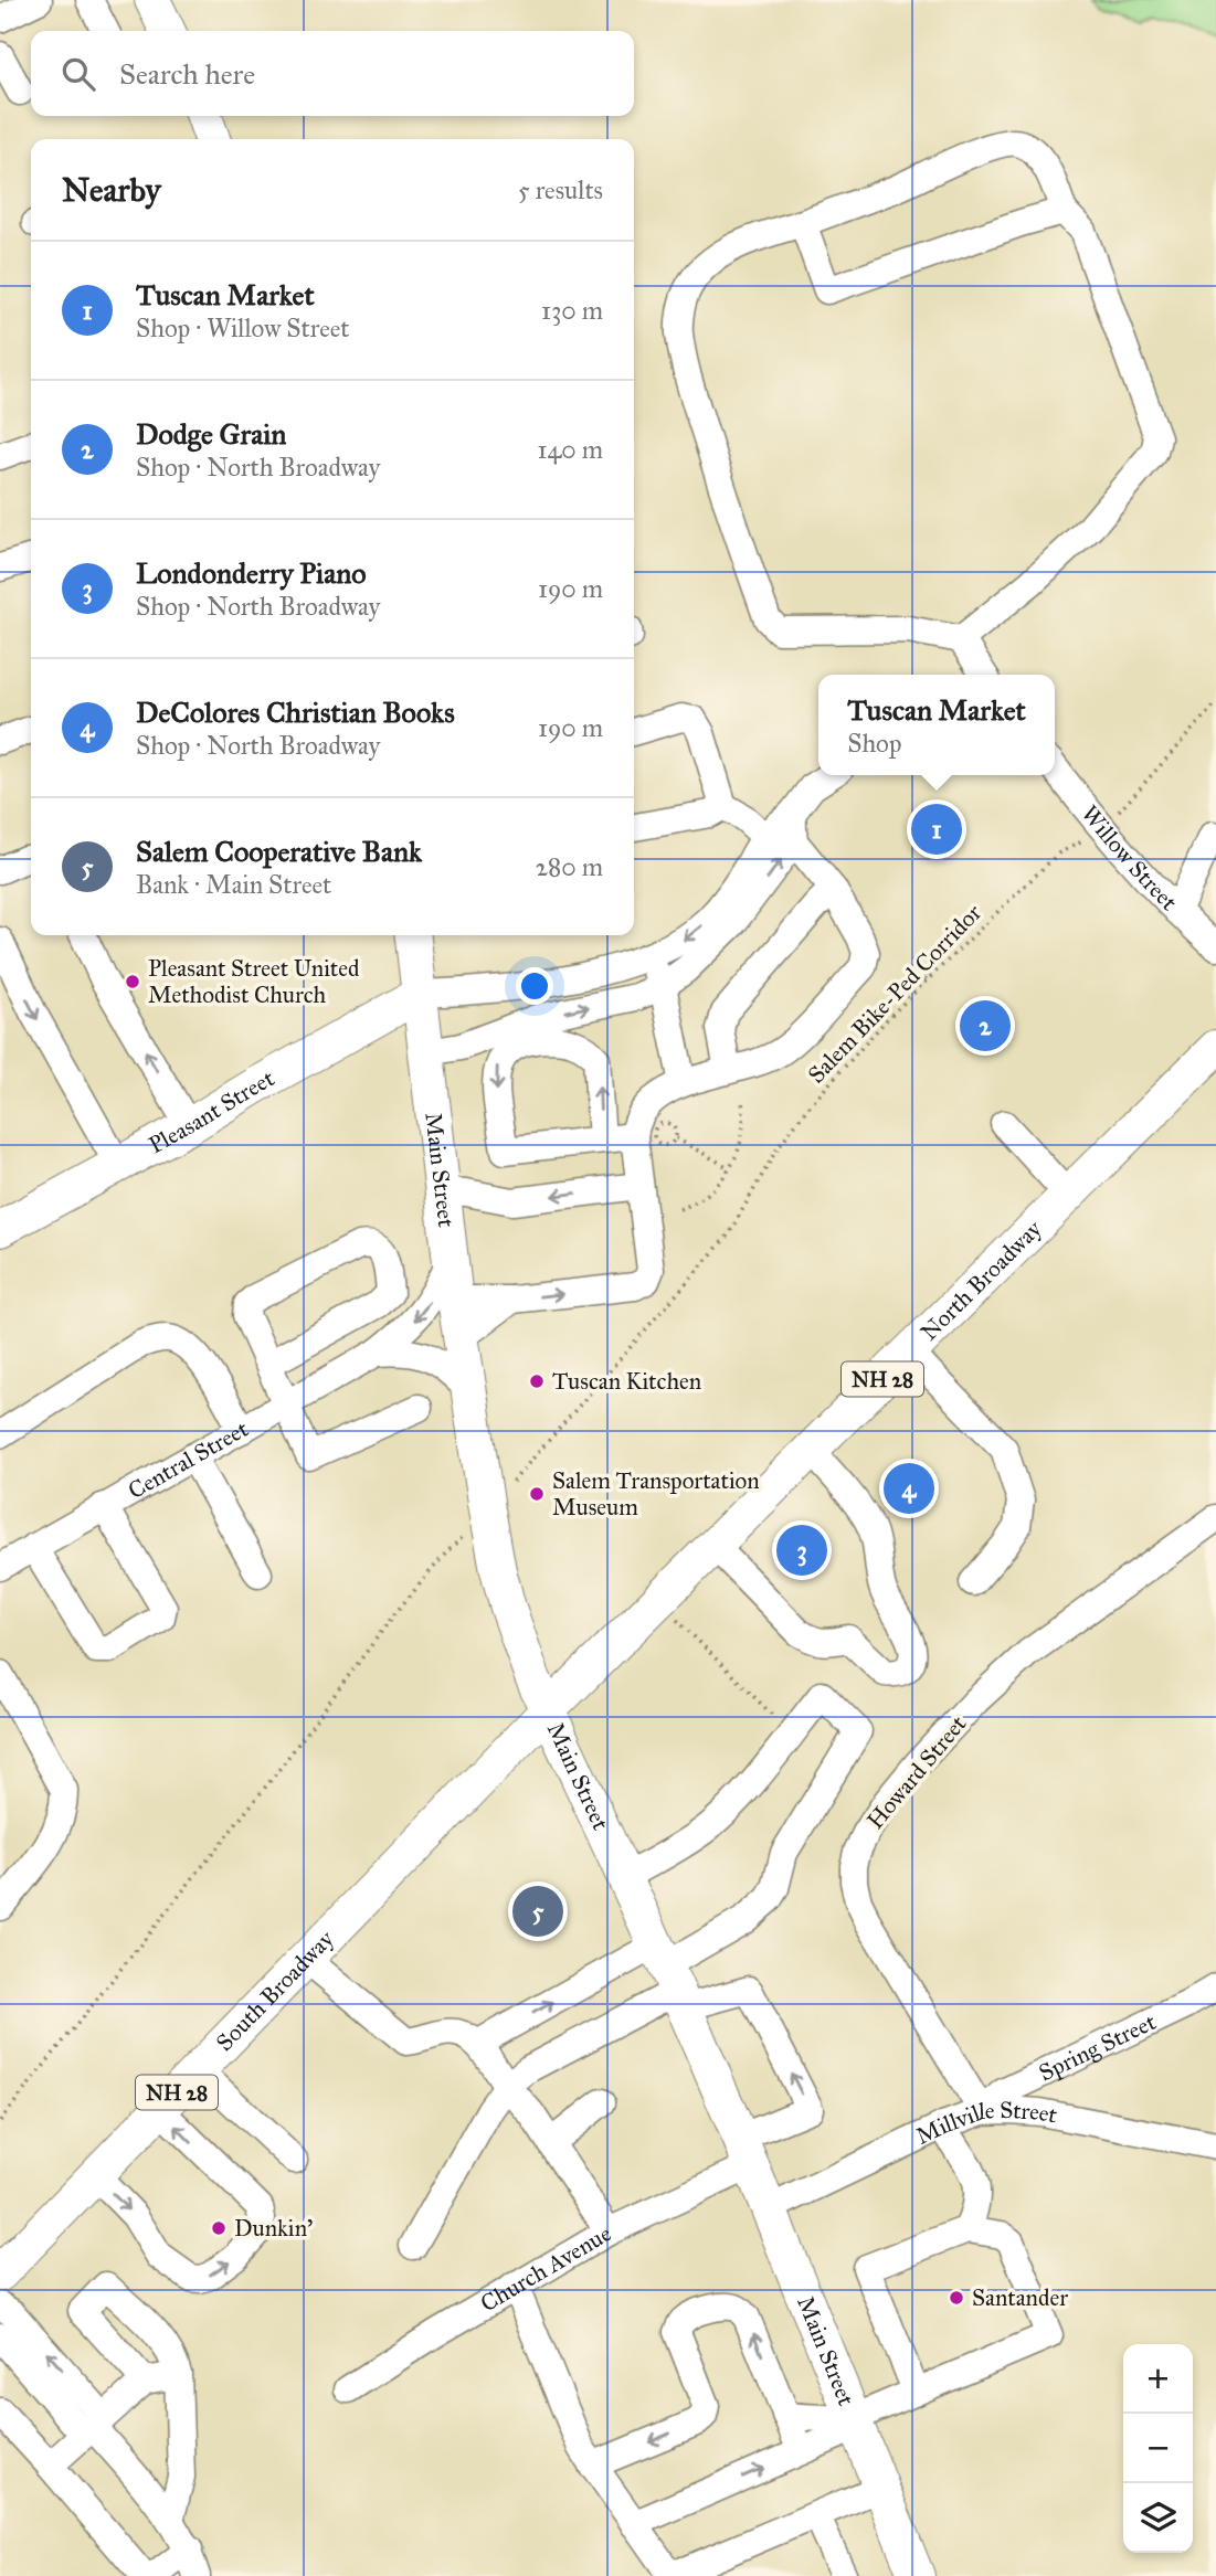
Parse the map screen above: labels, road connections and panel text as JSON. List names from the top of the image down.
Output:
{
  "streets": {
    "main road": [
      "Pleasant Street",
      "Main Street",
      "North Broadway",
      "NH 28",
      "South Broadway"
    ],
    "street": [
      "Willow Street",
      "Central Street",
      "Howard Street",
      "Spring Street",
      "Millville Street",
      "Church Avenue"
    ],
    "path": ["Salem Bike-Ped Corridor"]
  },
  "crossings": [
    ["Salem Bike-Ped Corridor", "Main Street"],
    ["Pleasant Street", "Main Street"],
    ["Main Street", "North Broadway"],
    ["Main Street", "Central Street"],
    ["Main Street", "South Broadway"],
    ["Main Street", "Millville Street"],
    ["Main Street", "Church Avenue"],
    ["North Broadway", "South Broadway"],
    ["Howard Street", "Spring Street"],
    ["Howard Street", "Millville Street"],
    ["Spring Street", "Millville Street"]
  ],
  "places": [
    "Pleasant Street United Methodist Church",
    "Tuscan Kitchen",
    "Salem Transportation Museum",
    "Dunkin'",
    "Santander"
  ],
  "page": {
    "search": "Search here",
    "heading": ["Nearby", "5 results"],
    "list": [
      {
        "mark": "1",
        "name": "Tuscan Market",
        "note": "Shop · Willow Street",
        "value": "130 m"
      },
      {
        "mark": "2",
        "name": "Dodge Grain",
        "note": "Shop · North Broadway",
        "value": "140 m"
      },
      {
        "mark": "3",
        "name": "Londonderry Piano",
        "note": "Shop · North Broadway",
        "value": "190 m"
      },
      {
        "mark": "4",
        "name": "DeColores Christian Books",
        "note": "Shop · North Broadway",
        "value": "190 m"
      },
      {
        "mark": "5",
        "name": "Salem Cooperative Bank",
        "note": "Bank · Main Street",
        "value": "280 m"
      }
    ],
    "popup": ["Tuscan Market", "Shop"],
    "pins": [
      "1",
      "2",
      "4",
      "3",
      "5"
    ],
    "map_buttons": ["+", "−"]
  }
}
